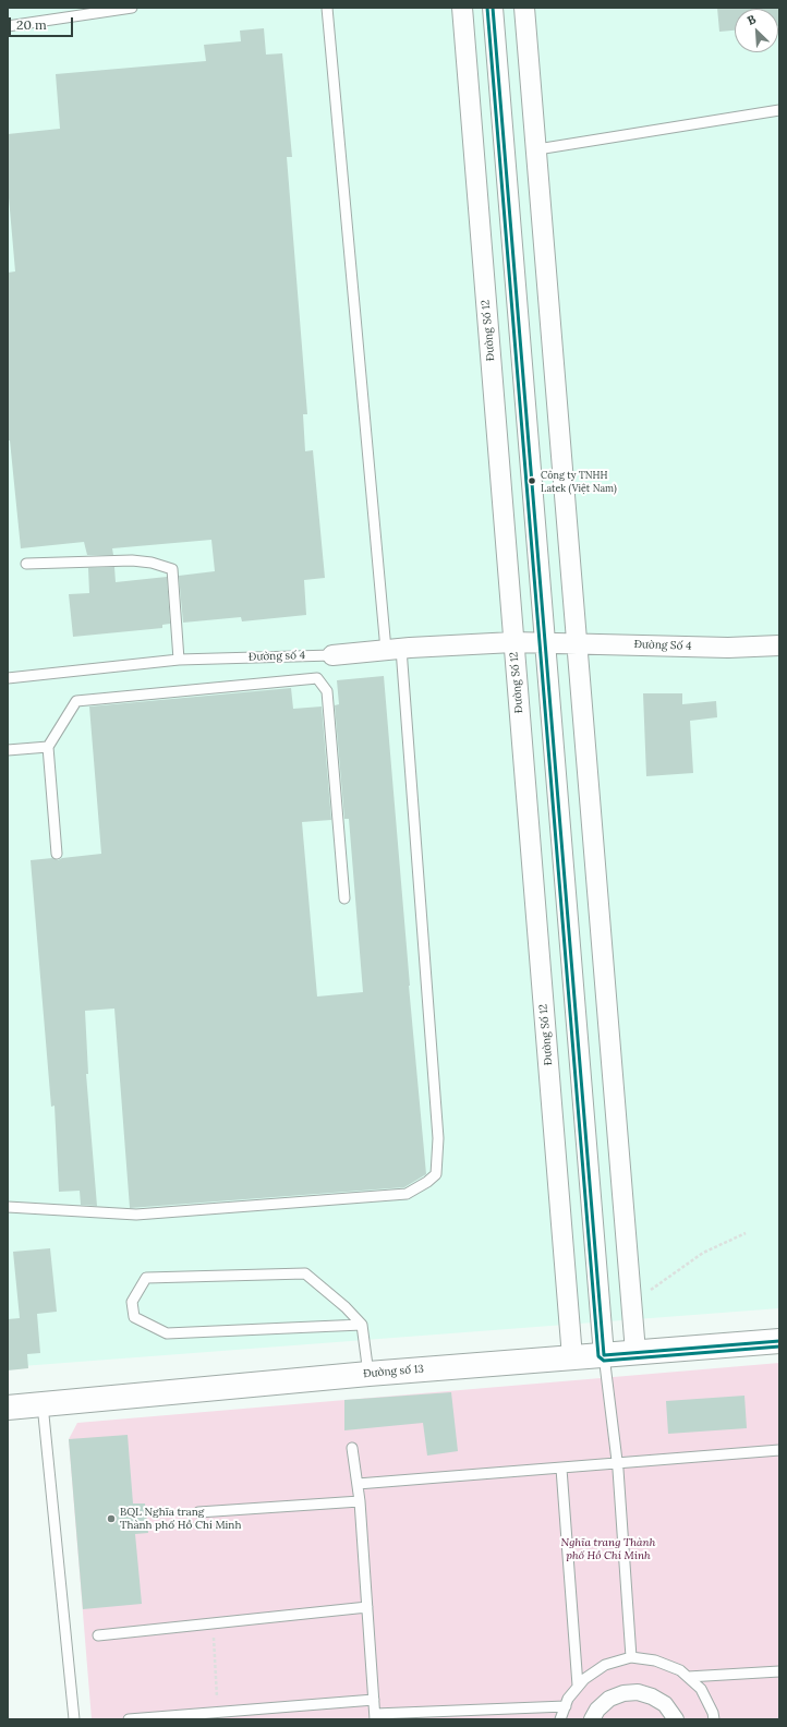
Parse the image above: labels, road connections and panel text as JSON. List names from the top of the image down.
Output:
{
  "streets": {
    "street": [
      "Đường Số 12",
      "Đường Số 4",
      "Đường số 4",
      "Đường số 13"
    ]
  },
  "crossings": [
    ["Đường Số 12", "Đường số 4"],
    ["Đường Số 12", "Đường số 13"],
    ["Đường Số 4", "Đường số 4"]
  ],
  "parks": ["Nghĩa trang Thành phố Hồ Chí Minh"],
  "places": ["Công ty TNHH Latek (Việt Nam)", "BQL Nghĩa trang Thành phố Hồ Chí Minh"],
  "scale_bar": "20 m",
  "north": "top left"
}
